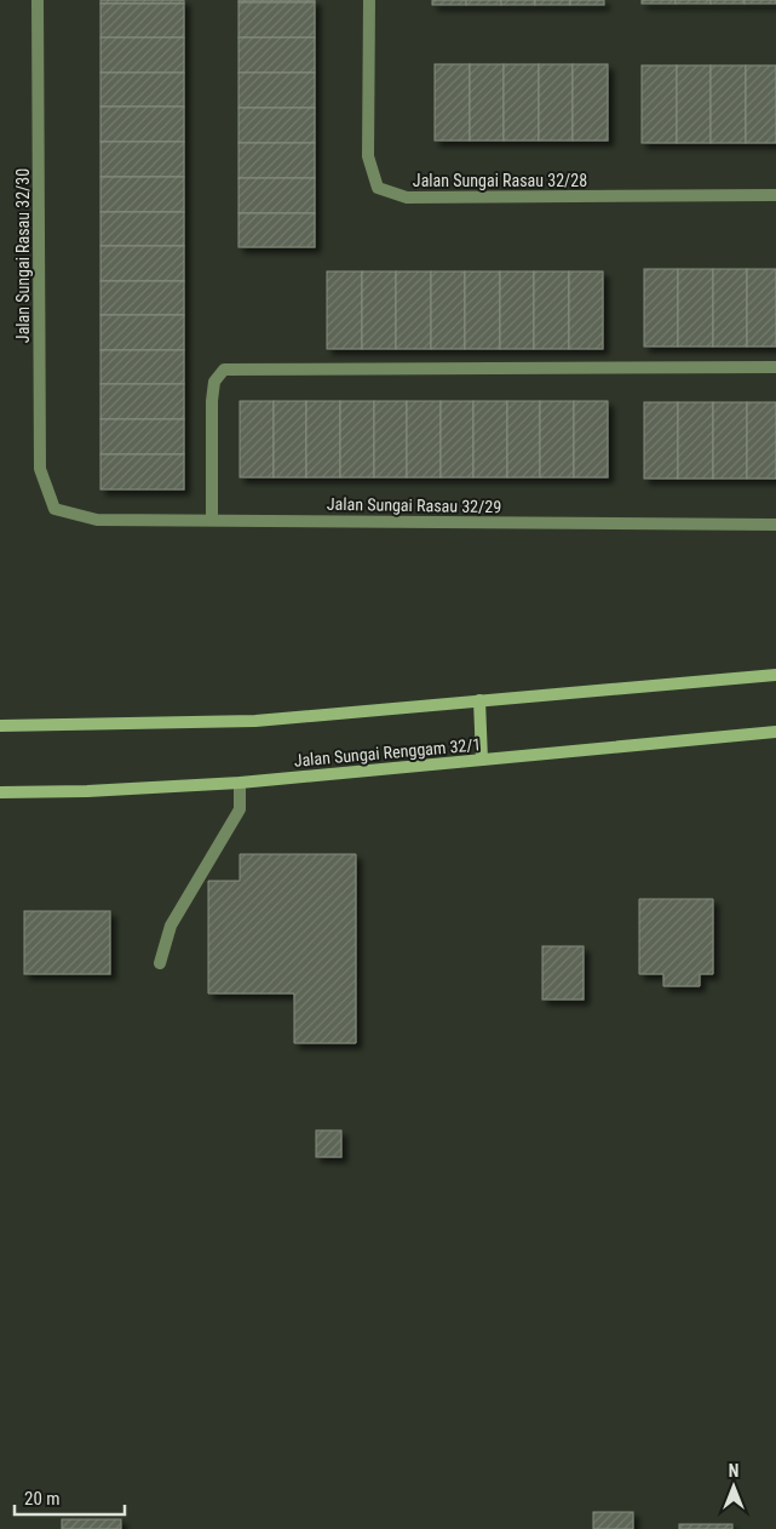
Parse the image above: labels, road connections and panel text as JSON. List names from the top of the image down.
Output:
{
  "streets": {
    "main road": ["Jalan Sungai Renggam 32/1"],
    "street": ["Jalan Sungai Rasau 32/28", "Jalan Sungai Rasau 32/30", "Jalan Sungai Rasau 32/29"]
  },
  "crossings": [
    ["Jalan Sungai Rasau 32/30", "Jalan Sungai Rasau 32/29"]
  ],
  "scale_bar": "20 m",
  "north": "top"
}
